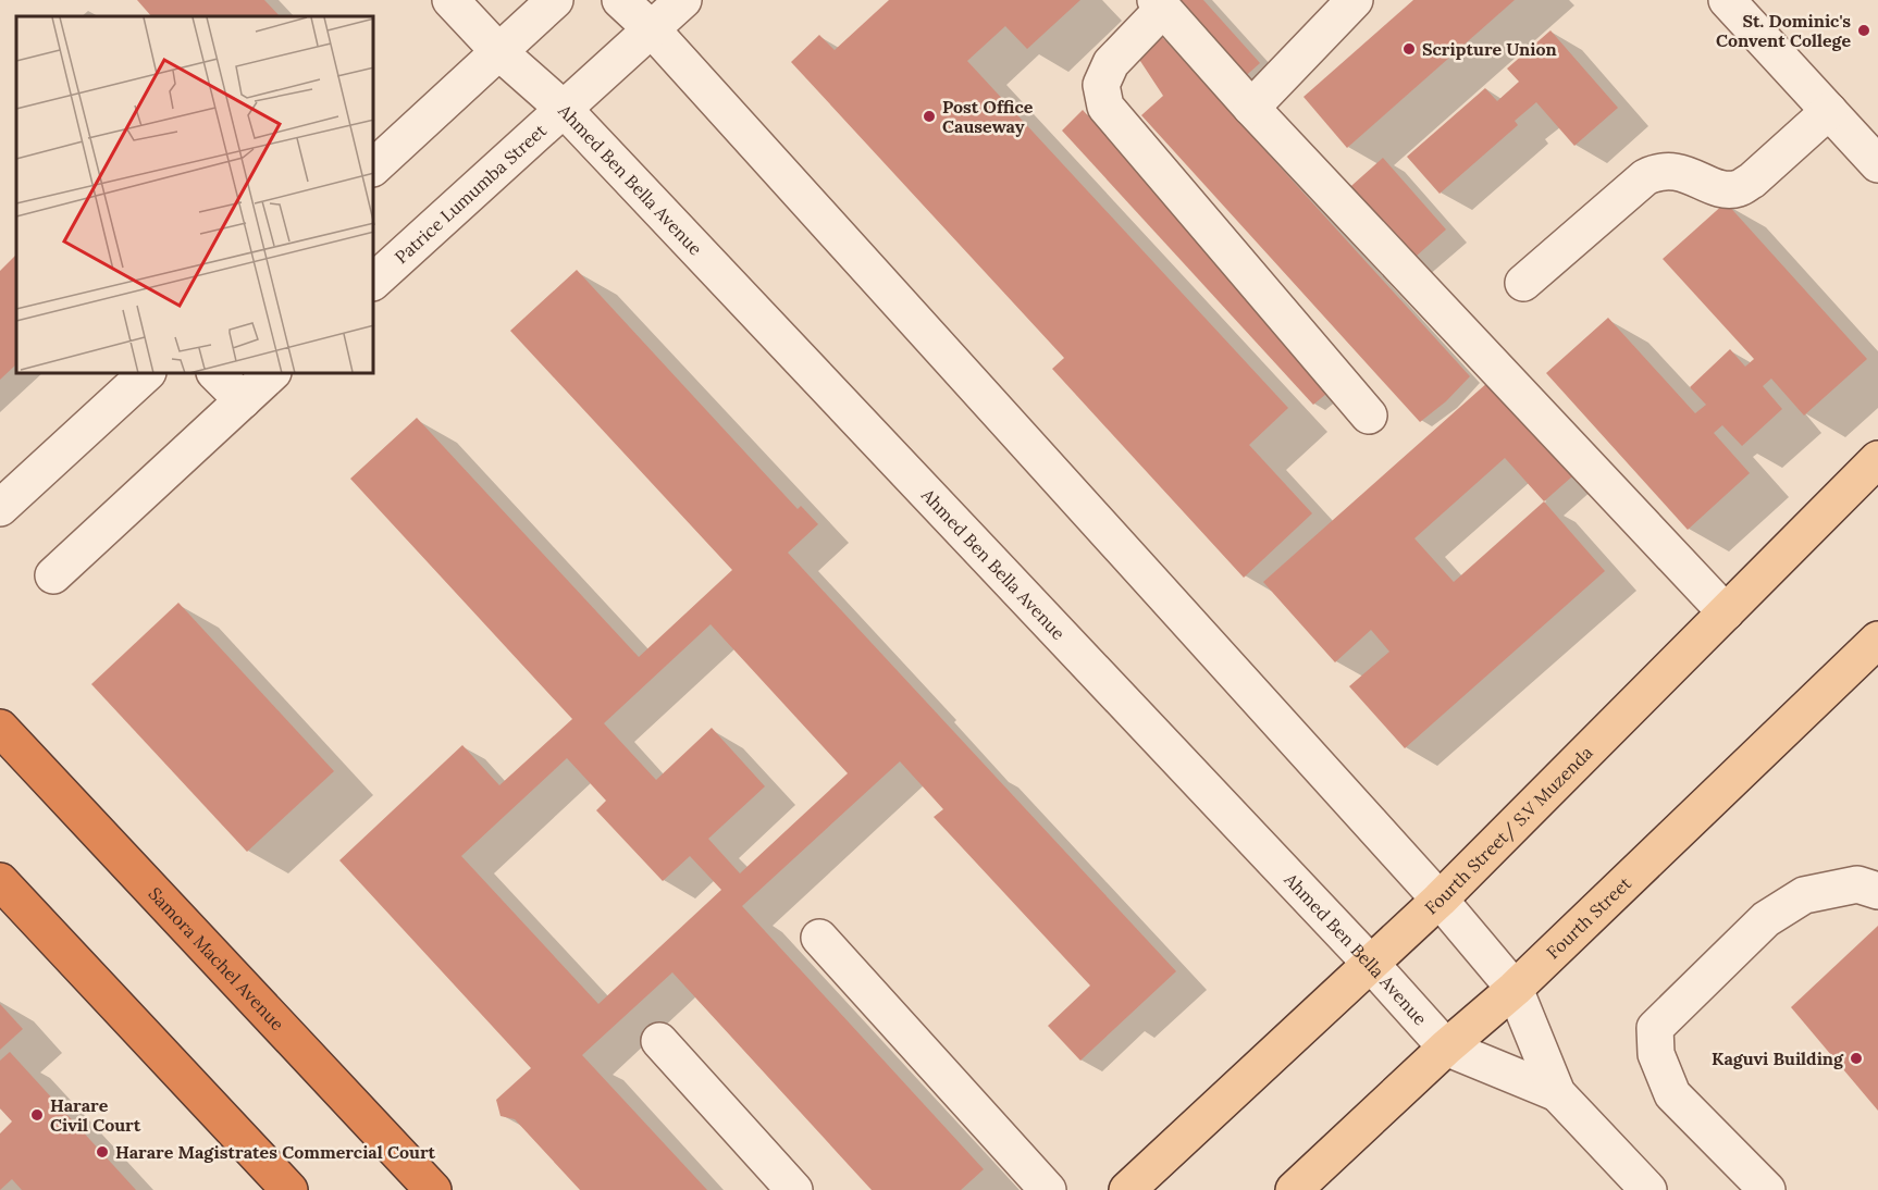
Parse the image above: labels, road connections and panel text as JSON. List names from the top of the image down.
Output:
{
  "streets": {
    "highway": ["Samora Machel Avenue"],
    "main road": ["Fourth Street/ S.V Muzenda", "Fourth Street"],
    "street": ["Ahmed Ben Bella Avenue", "Patrice Lumumba Street"]
  },
  "crossings": [
    ["Ahmed Ben Bella Avenue", "Patrice Lumumba Street"],
    ["Ahmed Ben Bella Avenue", "Fourth Street/ S.V Muzenda"],
    ["Ahmed Ben Bella Avenue", "Fourth Street"]
  ],
  "places": [
    "St. Dominic's Convent College",
    "Scripture Union",
    "Post Office Causeway",
    "Kaguvi Building",
    "Harare Civil Court",
    "Harare Magistrates Commercial Court"
  ]
}
